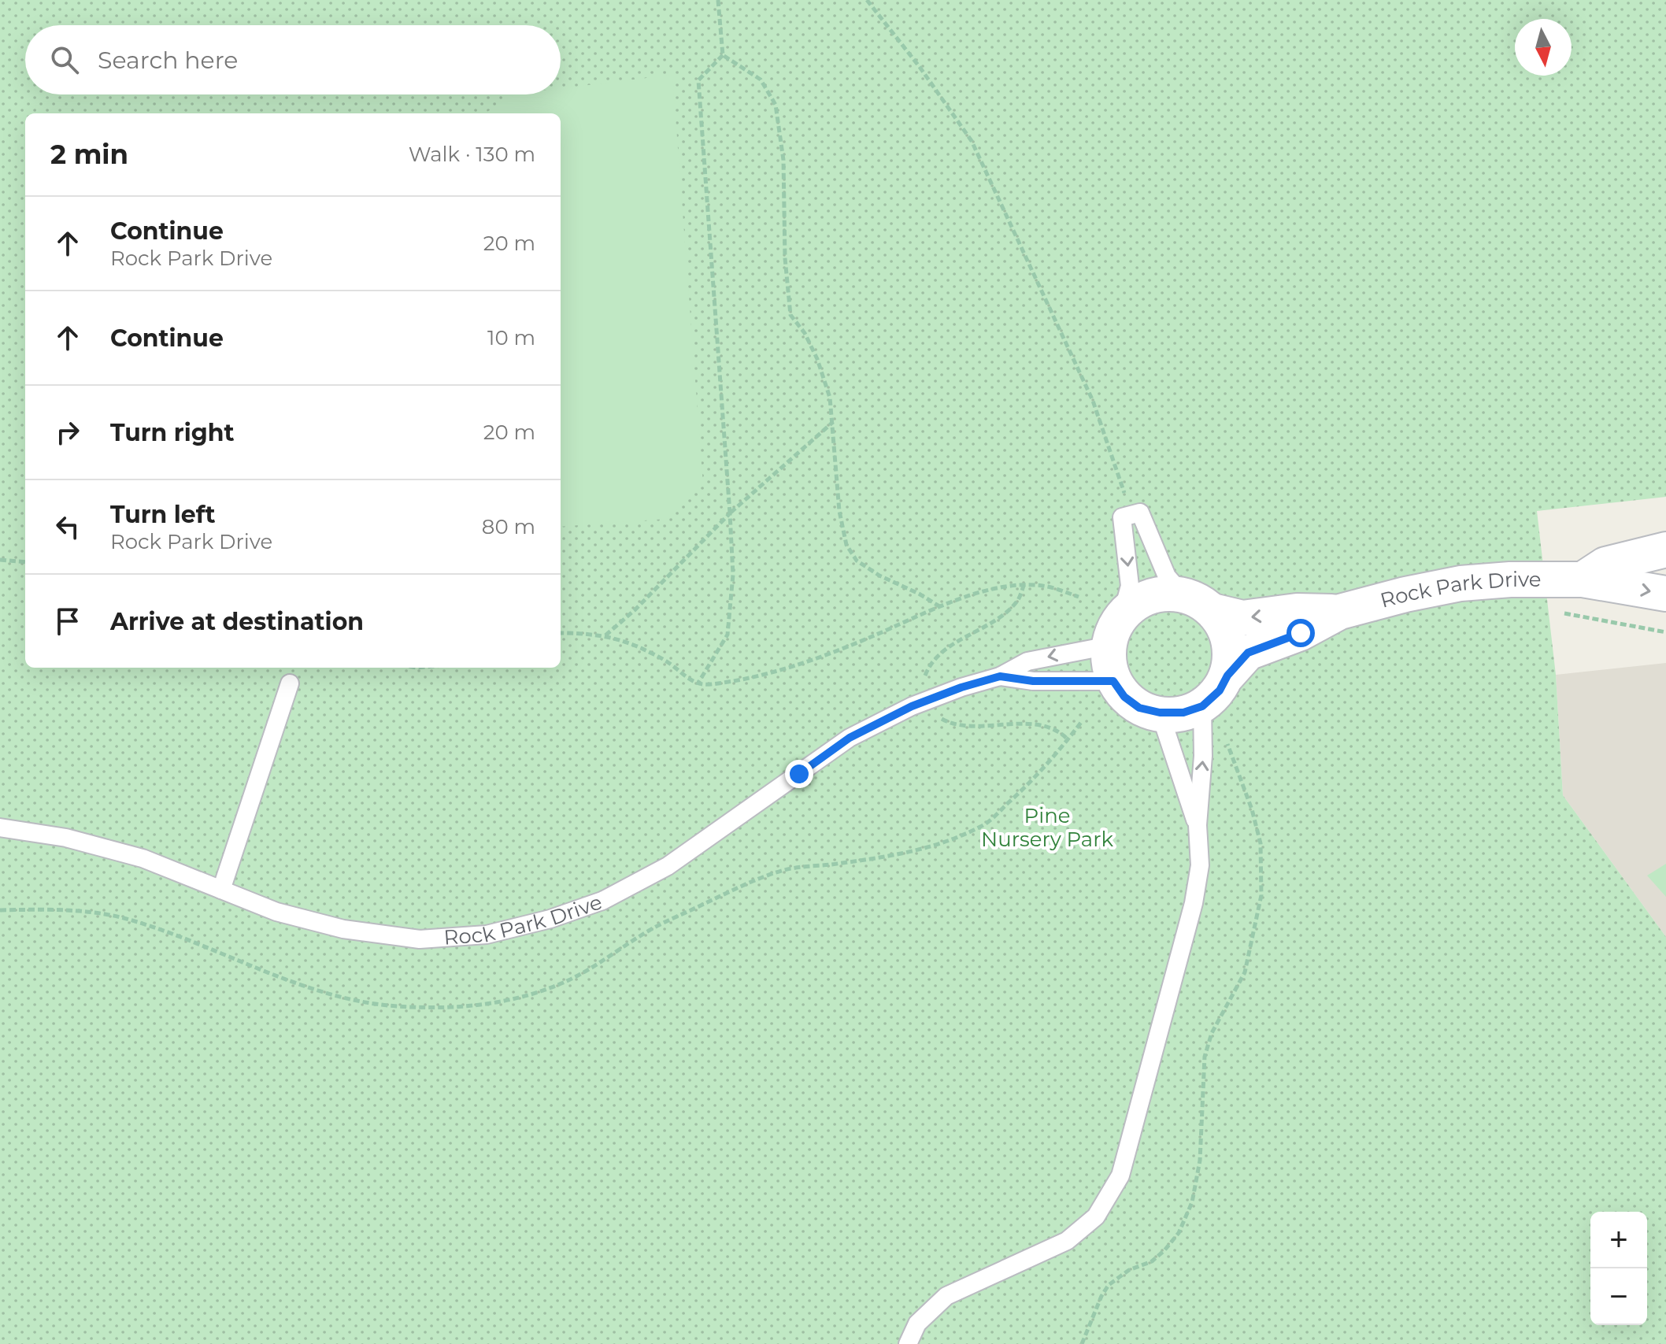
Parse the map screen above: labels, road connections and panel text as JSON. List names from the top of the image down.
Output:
{
  "streets": {
    "street": ["Rock Park Drive"]
  },
  "parks": ["Pine Nursery Park"],
  "north": "bottom",
  "page": {
    "search": "Search here",
    "heading": ["2 min", "Walk · 130 m"],
    "list": [
      ["Continue", "Rock Park Drive", "20 m"],
      ["Continue", "10 m"],
      ["Turn right", "20 m"],
      ["Turn left", "Rock Park Drive", "80 m"],
      "Arrive at destination"
    ],
    "map_buttons": ["+", "−"]
  }
}
